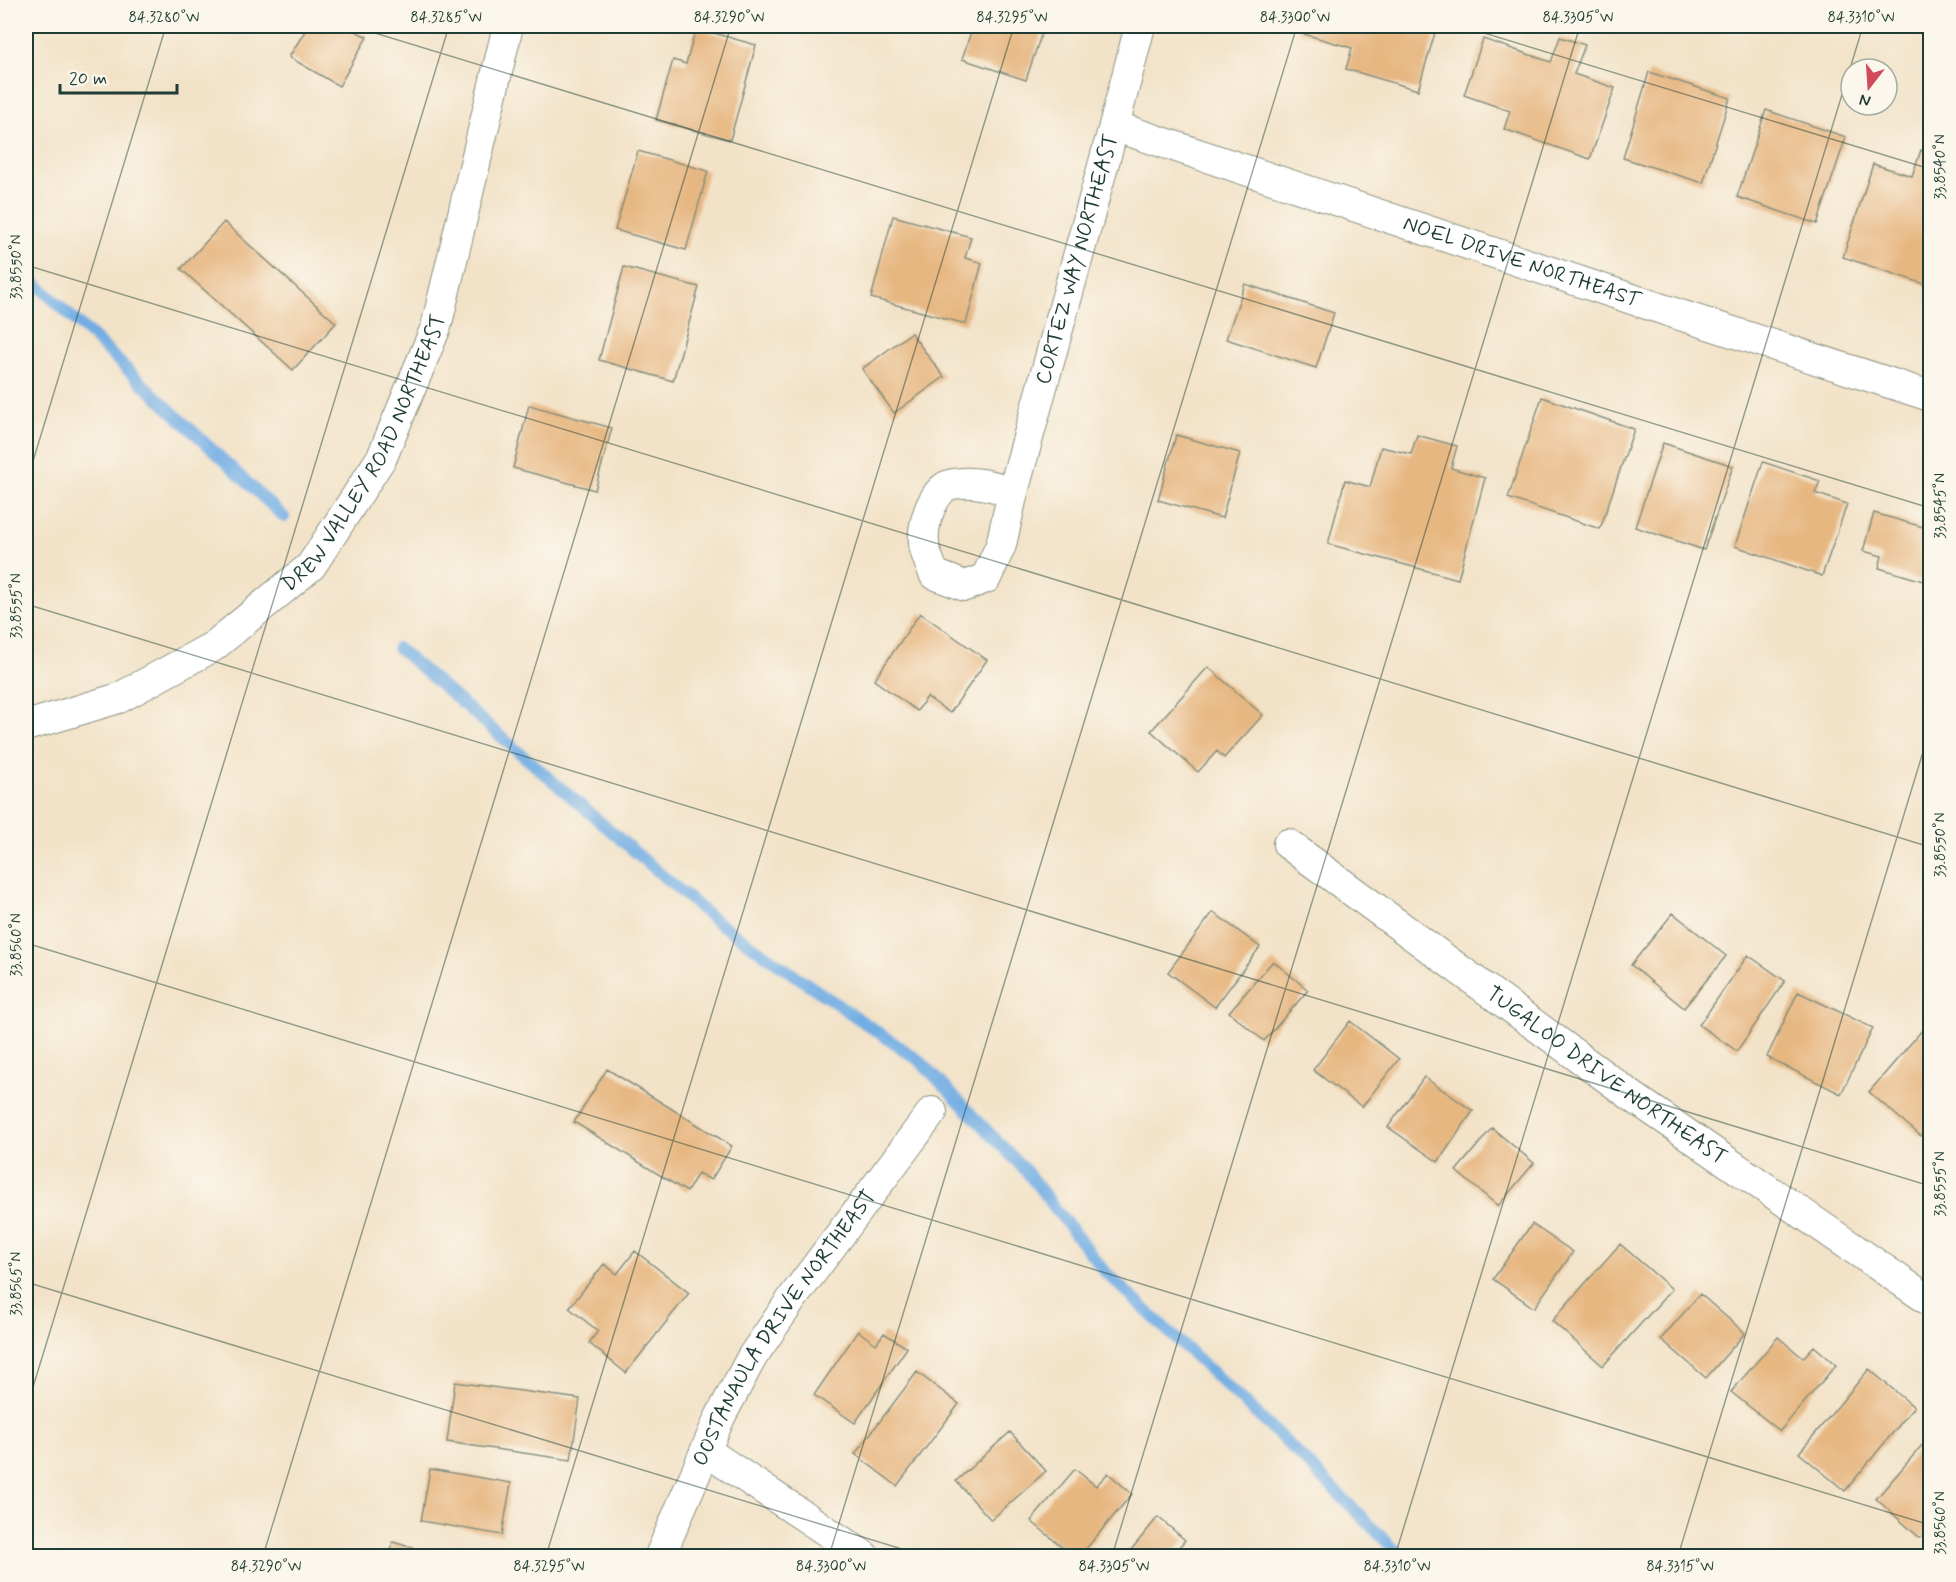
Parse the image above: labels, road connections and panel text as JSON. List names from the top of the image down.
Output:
{
  "streets": {
    "street": [
      "CORTEZ WAY NORTHEAST",
      "NOEL DRIVE NORTHEAST",
      "DREW VALLEY ROAD NORTHEAST",
      "TUGALOO DRIVE NORTHEAST",
      "OOSTANAULA DRIVE NORTHEAST"
    ]
  },
  "crossings": [
    ["CORTEZ WAY NORTHEAST", "NOEL DRIVE NORTHEAST"]
  ],
  "scale_bar": "20 m",
  "north": "bottom",
  "coordinates": [
    "84.3280°W",
    "84.3285°W",
    "84.3290°W",
    "84.3295°W",
    "84.3300°W",
    "84.3305°W",
    "84.3310°W",
    "33.8540°N",
    "33.8550°N",
    "33.8545°N",
    "33.8555°N",
    "33.8560°N",
    "33.8565°N",
    "84.3315°W"
  ]
}
